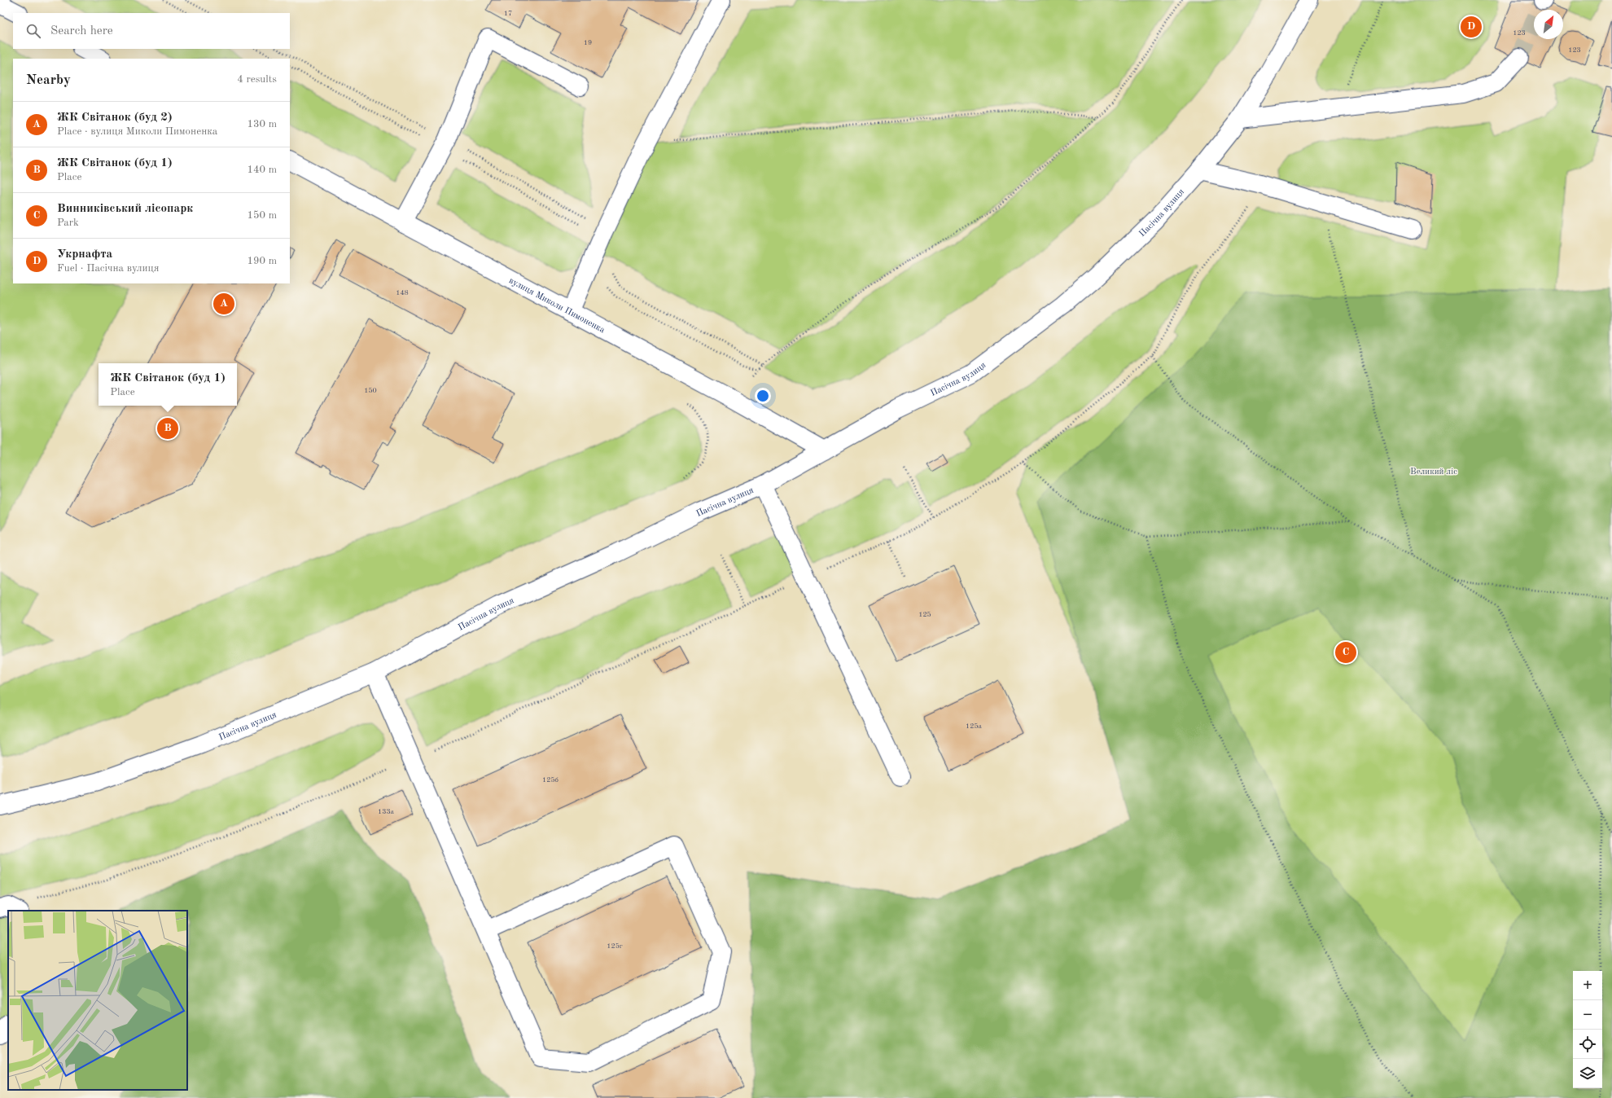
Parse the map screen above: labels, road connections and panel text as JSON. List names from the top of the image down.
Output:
{
  "streets": {
    "main road": ["Пасічна вулиця", "вулиця Миколи Пимоненка"]
  },
  "crossings": [
    ["Пасічна вулиця", "вулиця Миколи Пимоненка"]
  ],
  "parks": ["Великий ліс"],
  "house_numbers": [
    "17",
    "123",
    "19",
    "123",
    "148",
    "150",
    "125",
    "125а",
    "125б",
    "133а",
    "125г"
  ],
  "north": "top right",
  "page": {
    "search": "Search here",
    "pins": [
      "D",
      "A",
      "B",
      "C"
    ],
    "heading": ["Nearby", "4 results"],
    "list": [
      {
        "mark": "A",
        "name": "ЖК Світанок (буд 2)",
        "note": "Place · вулиця Миколи Пимоненка",
        "value": "130 m"
      },
      {
        "mark": "B",
        "name": "ЖК Світанок (буд 1)",
        "note": "Place",
        "value": "140 m"
      },
      {
        "mark": "C",
        "name": "Винниківський лісопарк",
        "note": "Park",
        "value": "150 m"
      },
      {
        "mark": "D",
        "name": "Укрнафта",
        "note": "Fuel · Пасічна вулиця",
        "value": "190 m"
      }
    ],
    "popup": ["ЖК Світанок (буд 1)", "Place"],
    "map_buttons": ["+", "−"]
  }
}
